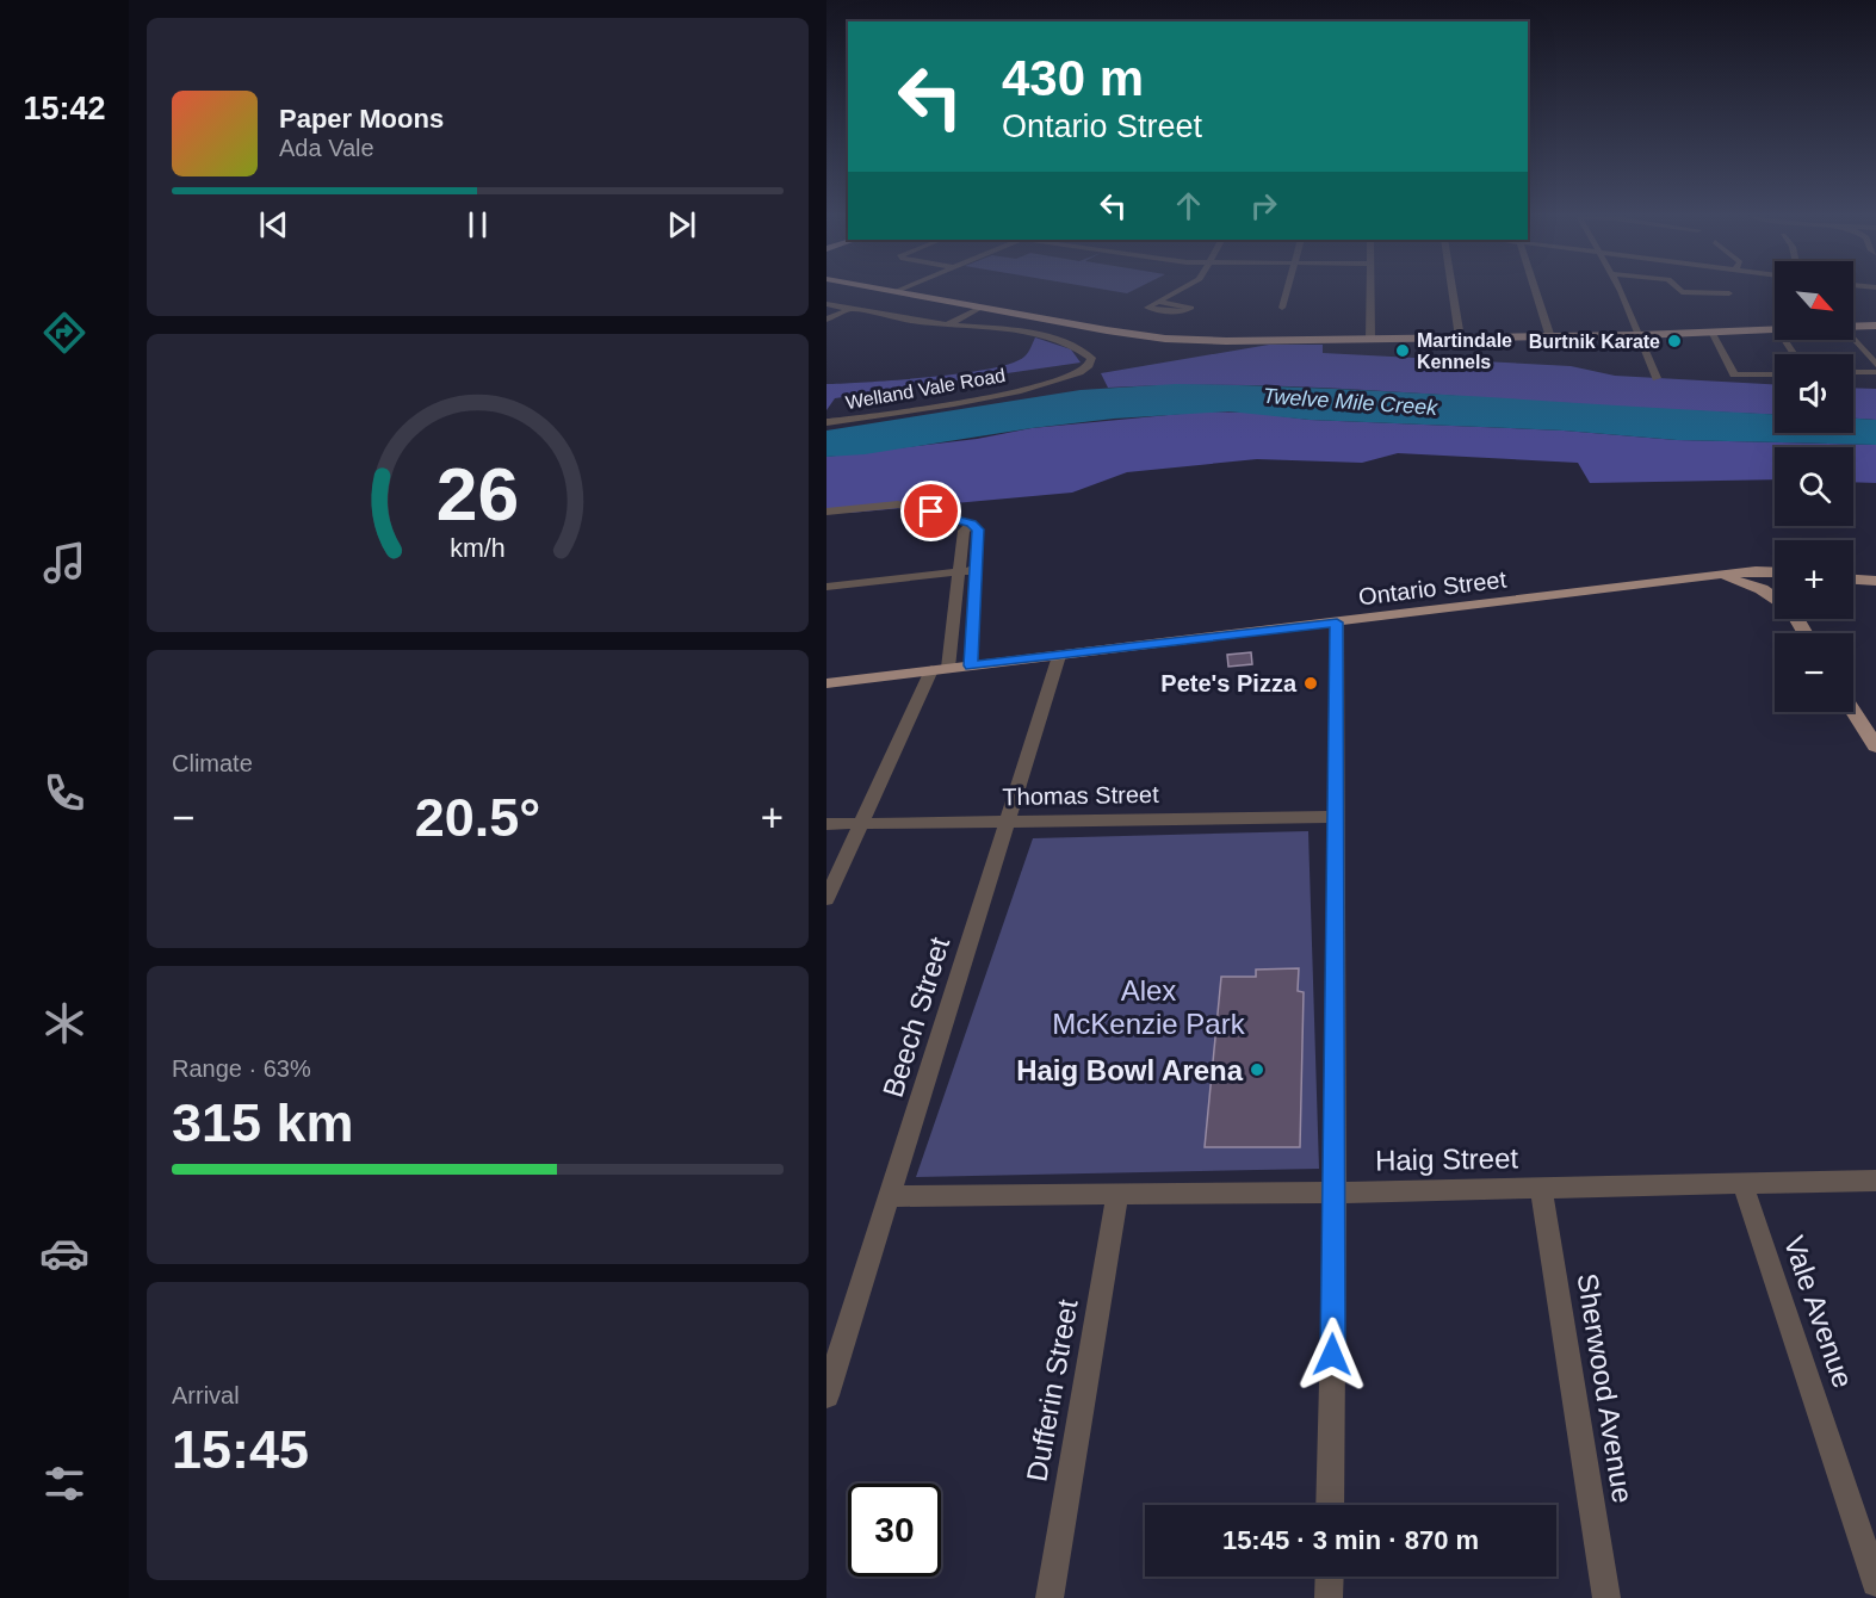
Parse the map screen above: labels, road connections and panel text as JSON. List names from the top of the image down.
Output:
{
  "streets": {
    "main road": ["Ontario Street"],
    "street": [
      "Welland Vale Road",
      "Thomas Street",
      "Beech Street",
      "Haig Street",
      "Vale Avenue",
      "Sherwood Avenue",
      "Dufferin Street"
    ]
  },
  "crossings": [
    ["Ontario Street", "Beech Street"],
    ["Thomas Street", "Beech Street"],
    ["Beech Street", "Haig Street"],
    ["Haig Street", "Vale Avenue"],
    ["Haig Street", "Sherwood Avenue"],
    ["Haig Street", "Dufferin Street"]
  ],
  "water": ["Twelve Mile Creek"],
  "parks": ["Alex McKenzie Park"],
  "places": [
    "Burtnik Karate",
    "Martindale Kennels",
    "Pete's Pizza",
    "Haig Bowl Arena"
  ],
  "north": "bottom right",
  "page": {
    "tabs": "15:42",
    "turn": ["430 m", "Ontario Street"],
    "song": ["Paper Moons", "Ada Vale"],
    "map_buttons": ["+", "−"],
    "tile": [
      "Climate",
      ["Range · 63%", "315 km"],
      ["Arrival", "15:45"]
    ],
    "heat": ["−", "20.5°", "+"],
    "limit": "30",
    "trip": "15:45 · 3 min · 870 m",
    "gauge": ["26", "km/h"]
  }
}
